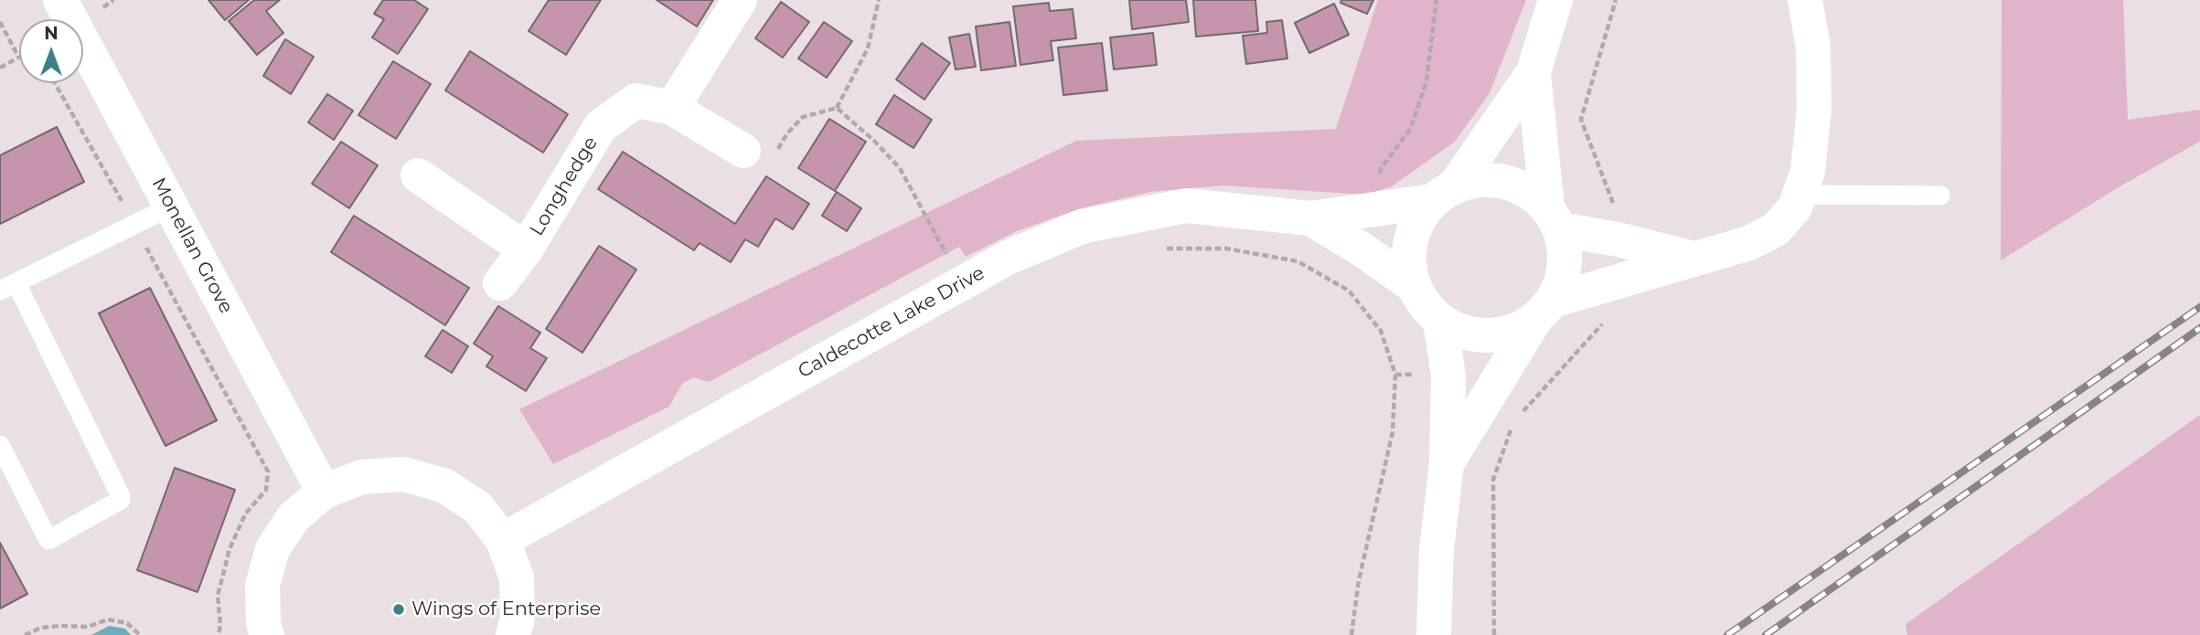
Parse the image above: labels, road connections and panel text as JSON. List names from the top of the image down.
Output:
{
  "streets": {
    "street": ["Longhedge", "Monellan Grove", "Caldecotte Lake Drive"]
  },
  "places": ["Wings of Enterprise"],
  "north": "top"
}
